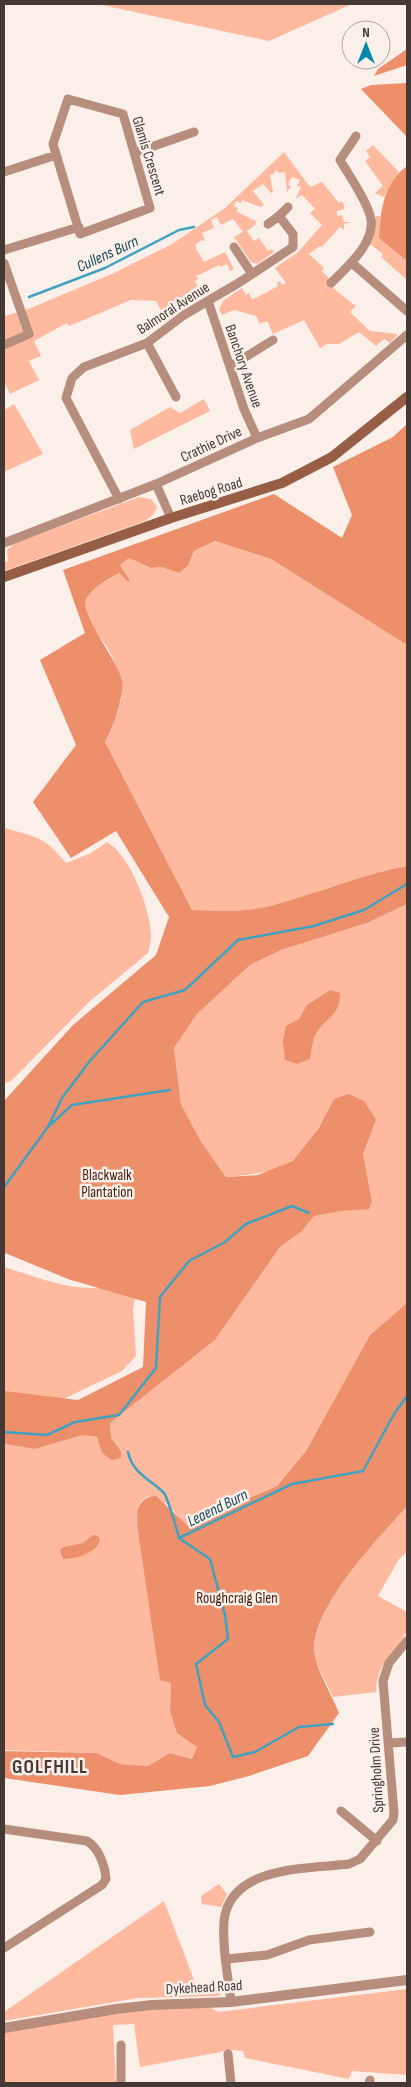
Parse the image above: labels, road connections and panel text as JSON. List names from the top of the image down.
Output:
{
  "streets": {
    "main road": ["Raebog Road"],
    "street": [
      "Glamis Crescent",
      "Balmoral Avenue",
      "Banchory Avenue",
      "Crathie Drive",
      "Springholm Drive",
      "Dykehead Road"
    ]
  },
  "crossings": [
    ["Balmoral Avenue", "Banchory Avenue"],
    ["Balmoral Avenue", "Crathie Drive"],
    ["Banchory Avenue", "Crathie Drive"],
    ["Springholm Drive", "Dykehead Road"]
  ],
  "districts": ["GOLFHILL"],
  "water": ["Cullens Burn", "Leaend Burn"],
  "parks": ["Blackwalk Plantation", "Roughcraig Glen"],
  "north": "top"
}
